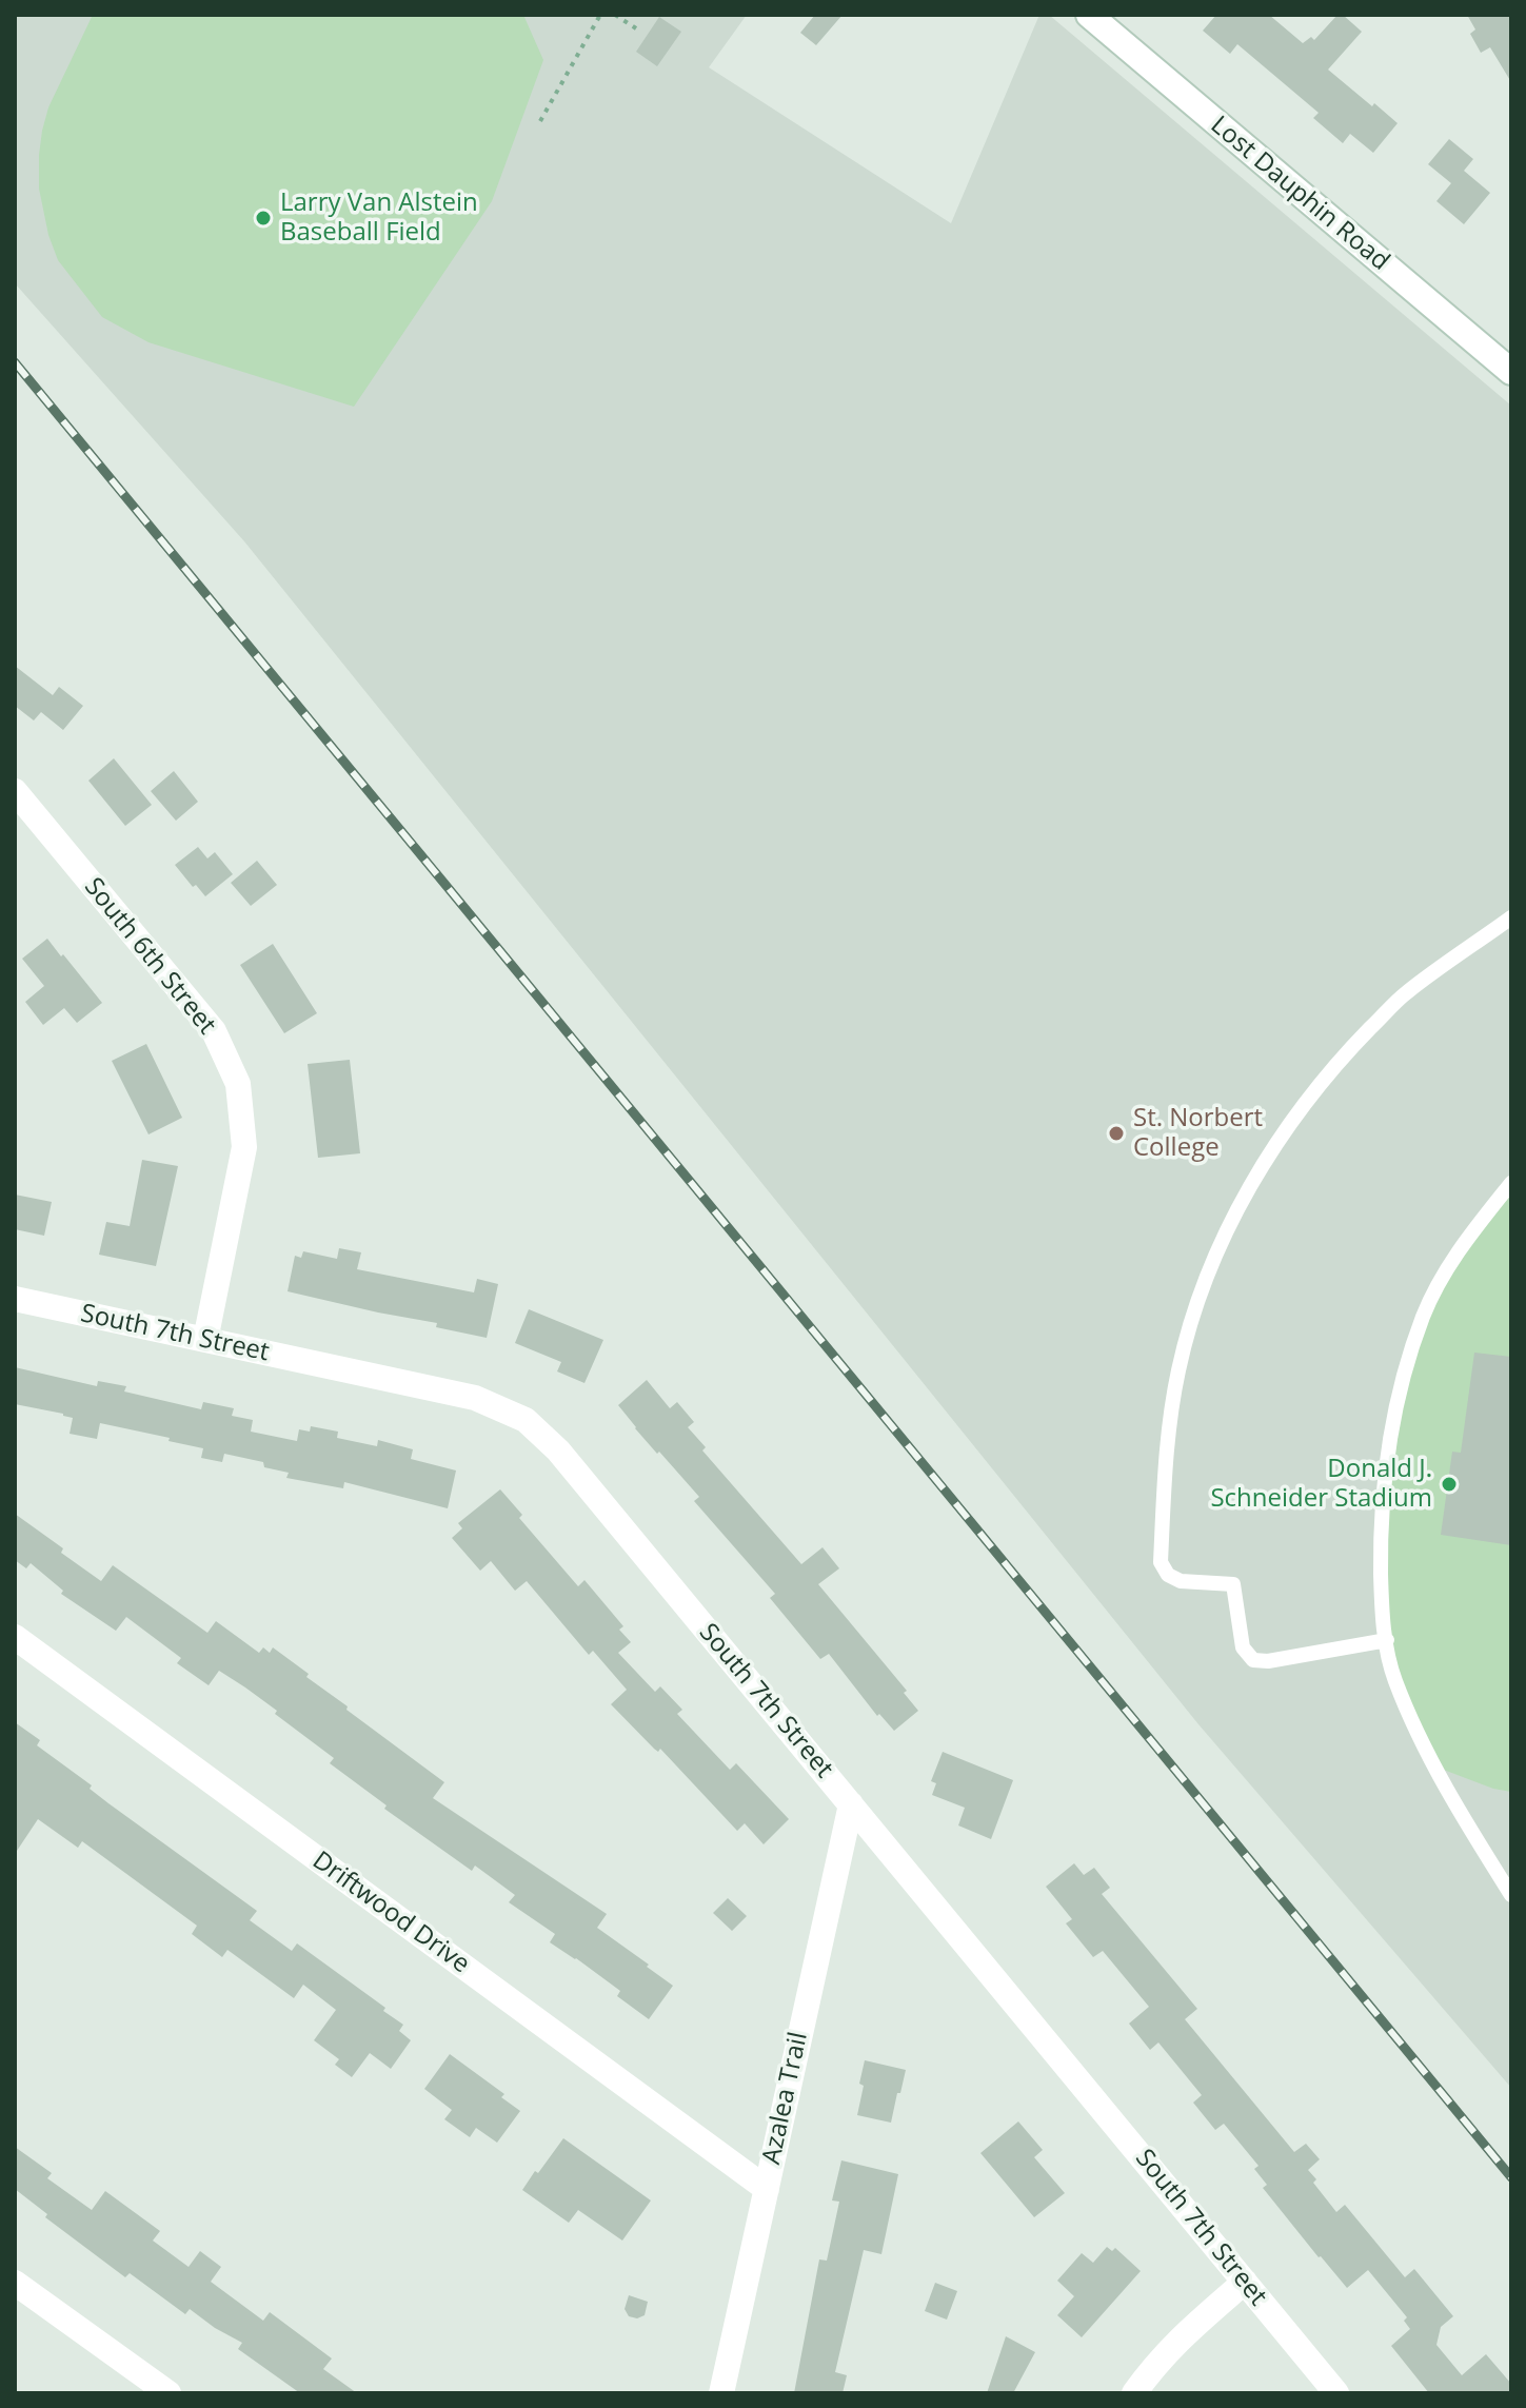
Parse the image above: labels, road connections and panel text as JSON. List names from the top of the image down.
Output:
{
  "streets": {
    "street": [
      "Lost Dauphin Road",
      "South 6th Street",
      "South 7th Street",
      "Driftwood Drive",
      "Azalea Trail"
    ]
  },
  "crossings": [
    ["South 6th Street", "South 7th Street"],
    ["South 7th Street", "Azalea Trail"],
    ["Driftwood Drive", "Azalea Trail"]
  ],
  "places": ["Larry Van Alstein Baseball Field", "St. Norbert College", "Donald J. Schneider Stadium"]
}
